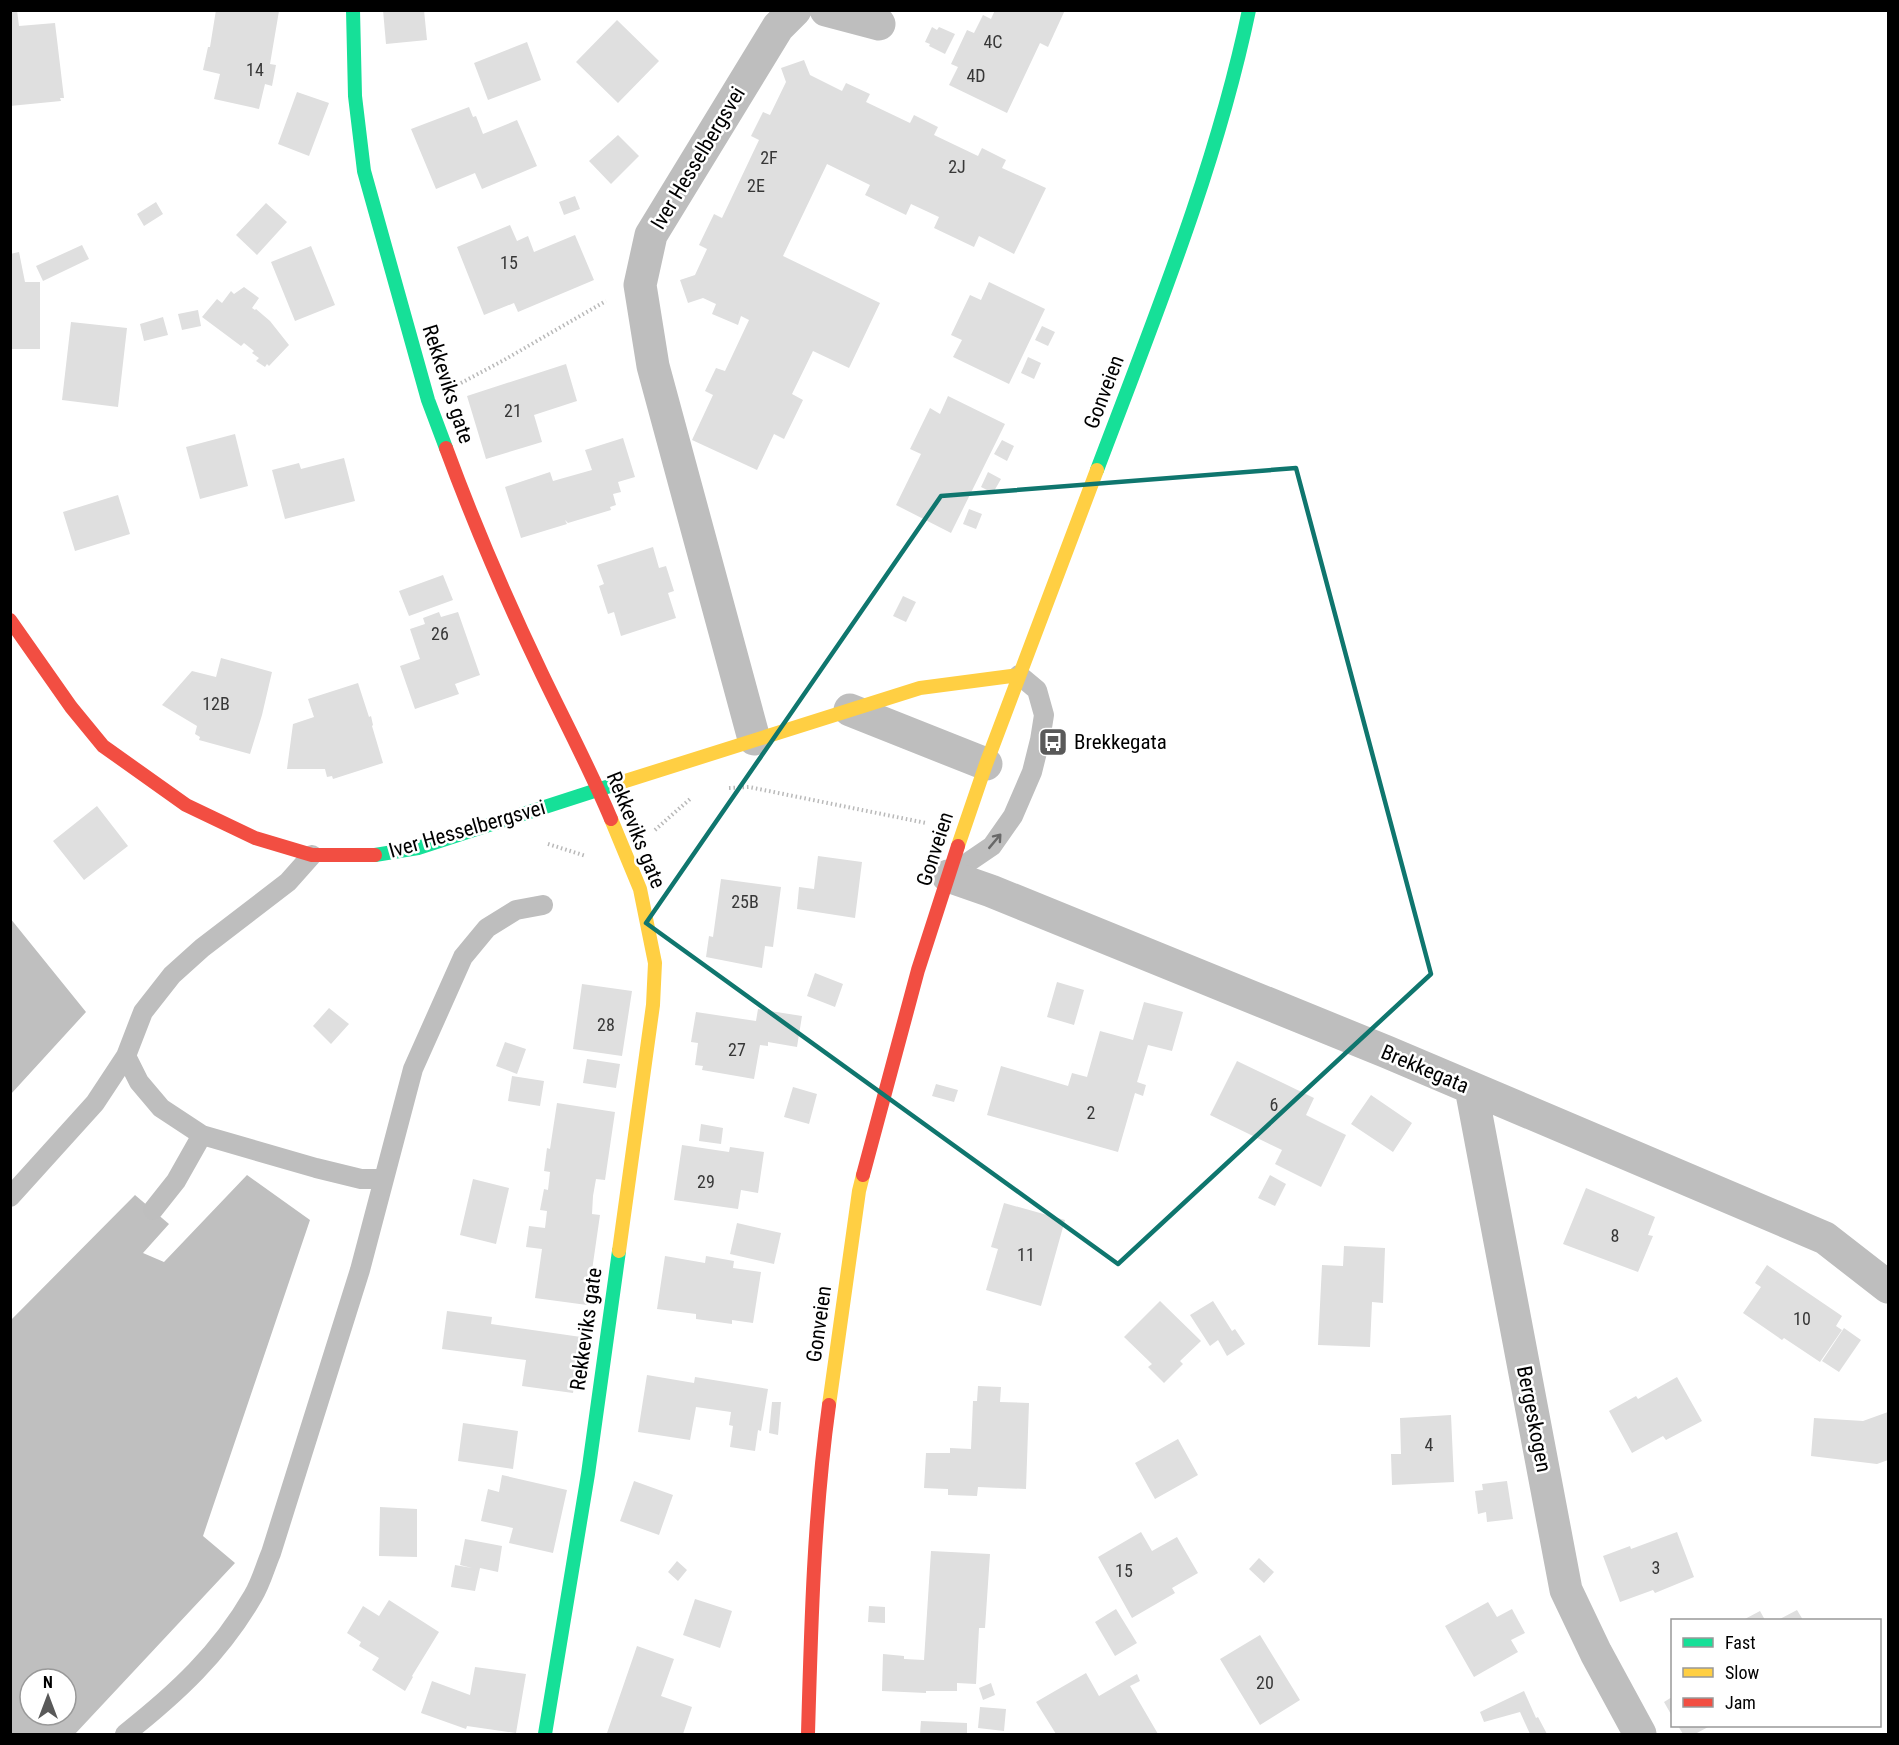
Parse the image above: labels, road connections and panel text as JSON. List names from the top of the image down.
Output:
{
  "streets": {
    "street": [
      "Iver Hesselbergsvei",
      "Rekkeviks gate",
      "Gonveien",
      "Brekkegata",
      "Bergeskogen"
    ]
  },
  "crossings": [
    ["Iver Hesselbergsvei", "Rekkeviks gate"],
    ["Iver Hesselbergsvei", "Gonveien"],
    ["Gonveien", "Brekkegata"],
    ["Brekkegata", "Bergeskogen"]
  ],
  "places": {
    "bus stop": ["Brekkegata"]
  },
  "house_numbers": [
    "4C",
    "14",
    "4D",
    "2F",
    "2J",
    "2E",
    "15",
    "21",
    "26",
    "12B",
    "25B",
    "28",
    "27",
    "6",
    "2",
    "29",
    "8",
    "11",
    "10",
    "4",
    "3",
    "15",
    "20"
  ],
  "legend": ["Fast", "Slow", "Jam"],
  "north": "top"
}
